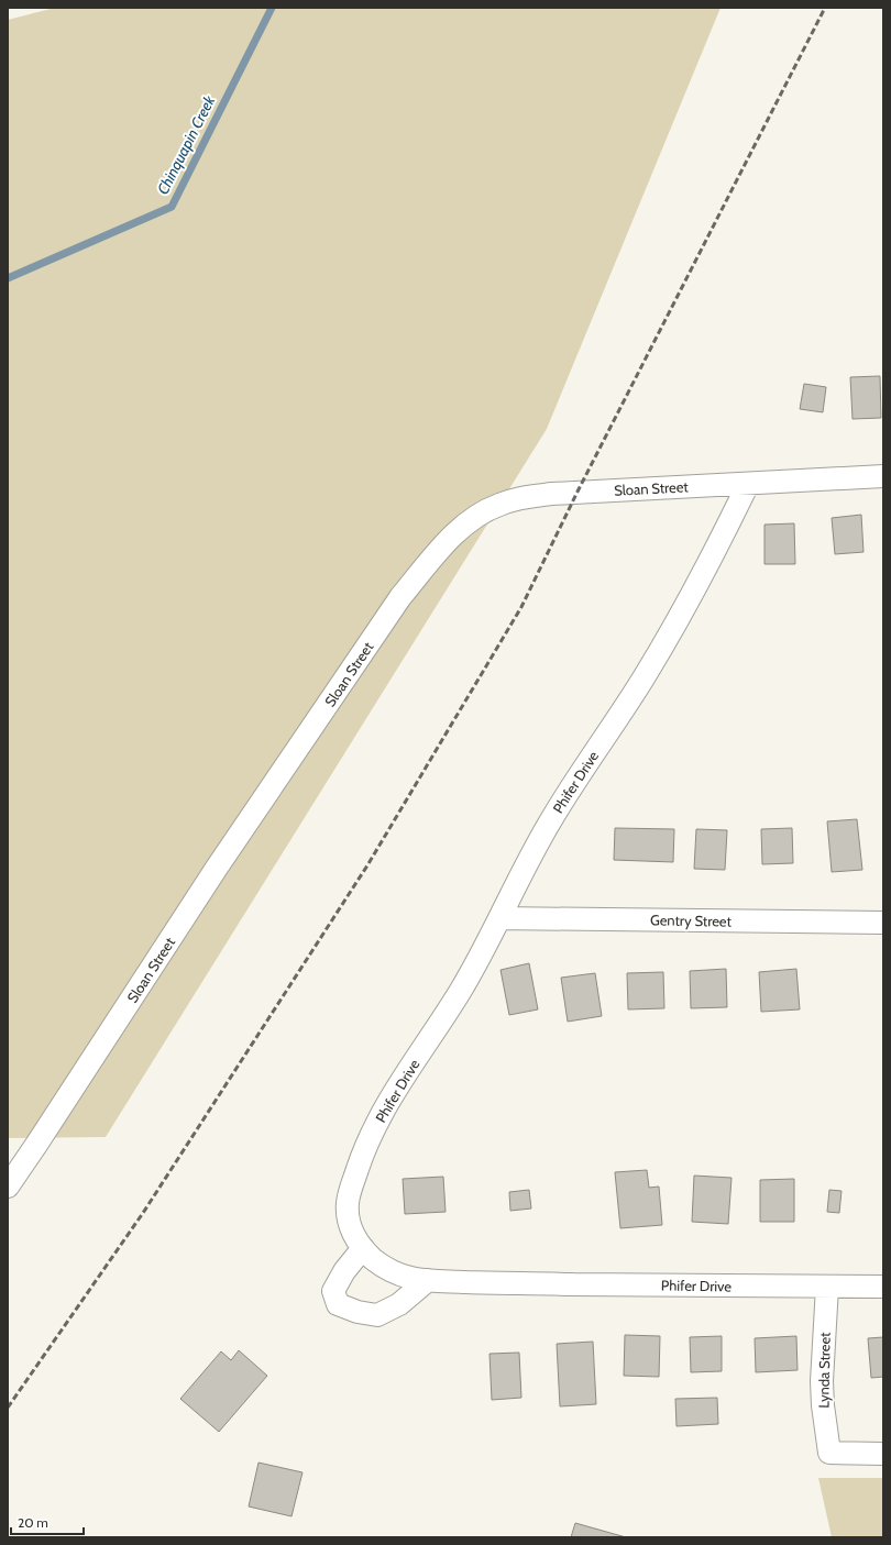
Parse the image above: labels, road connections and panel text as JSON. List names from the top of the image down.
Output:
{
  "streets": {
    "street": [
      "Sloan Street",
      "Phifer Drive",
      "Gentry Street",
      "Lynda Street"
    ]
  },
  "crossings": [
    ["Sloan Street", "Phifer Drive"],
    ["Phifer Drive", "Gentry Street"],
    ["Phifer Drive", "Lynda Street"]
  ],
  "water": ["Chinquapin Creek"],
  "scale_bar": "20 m"
}
